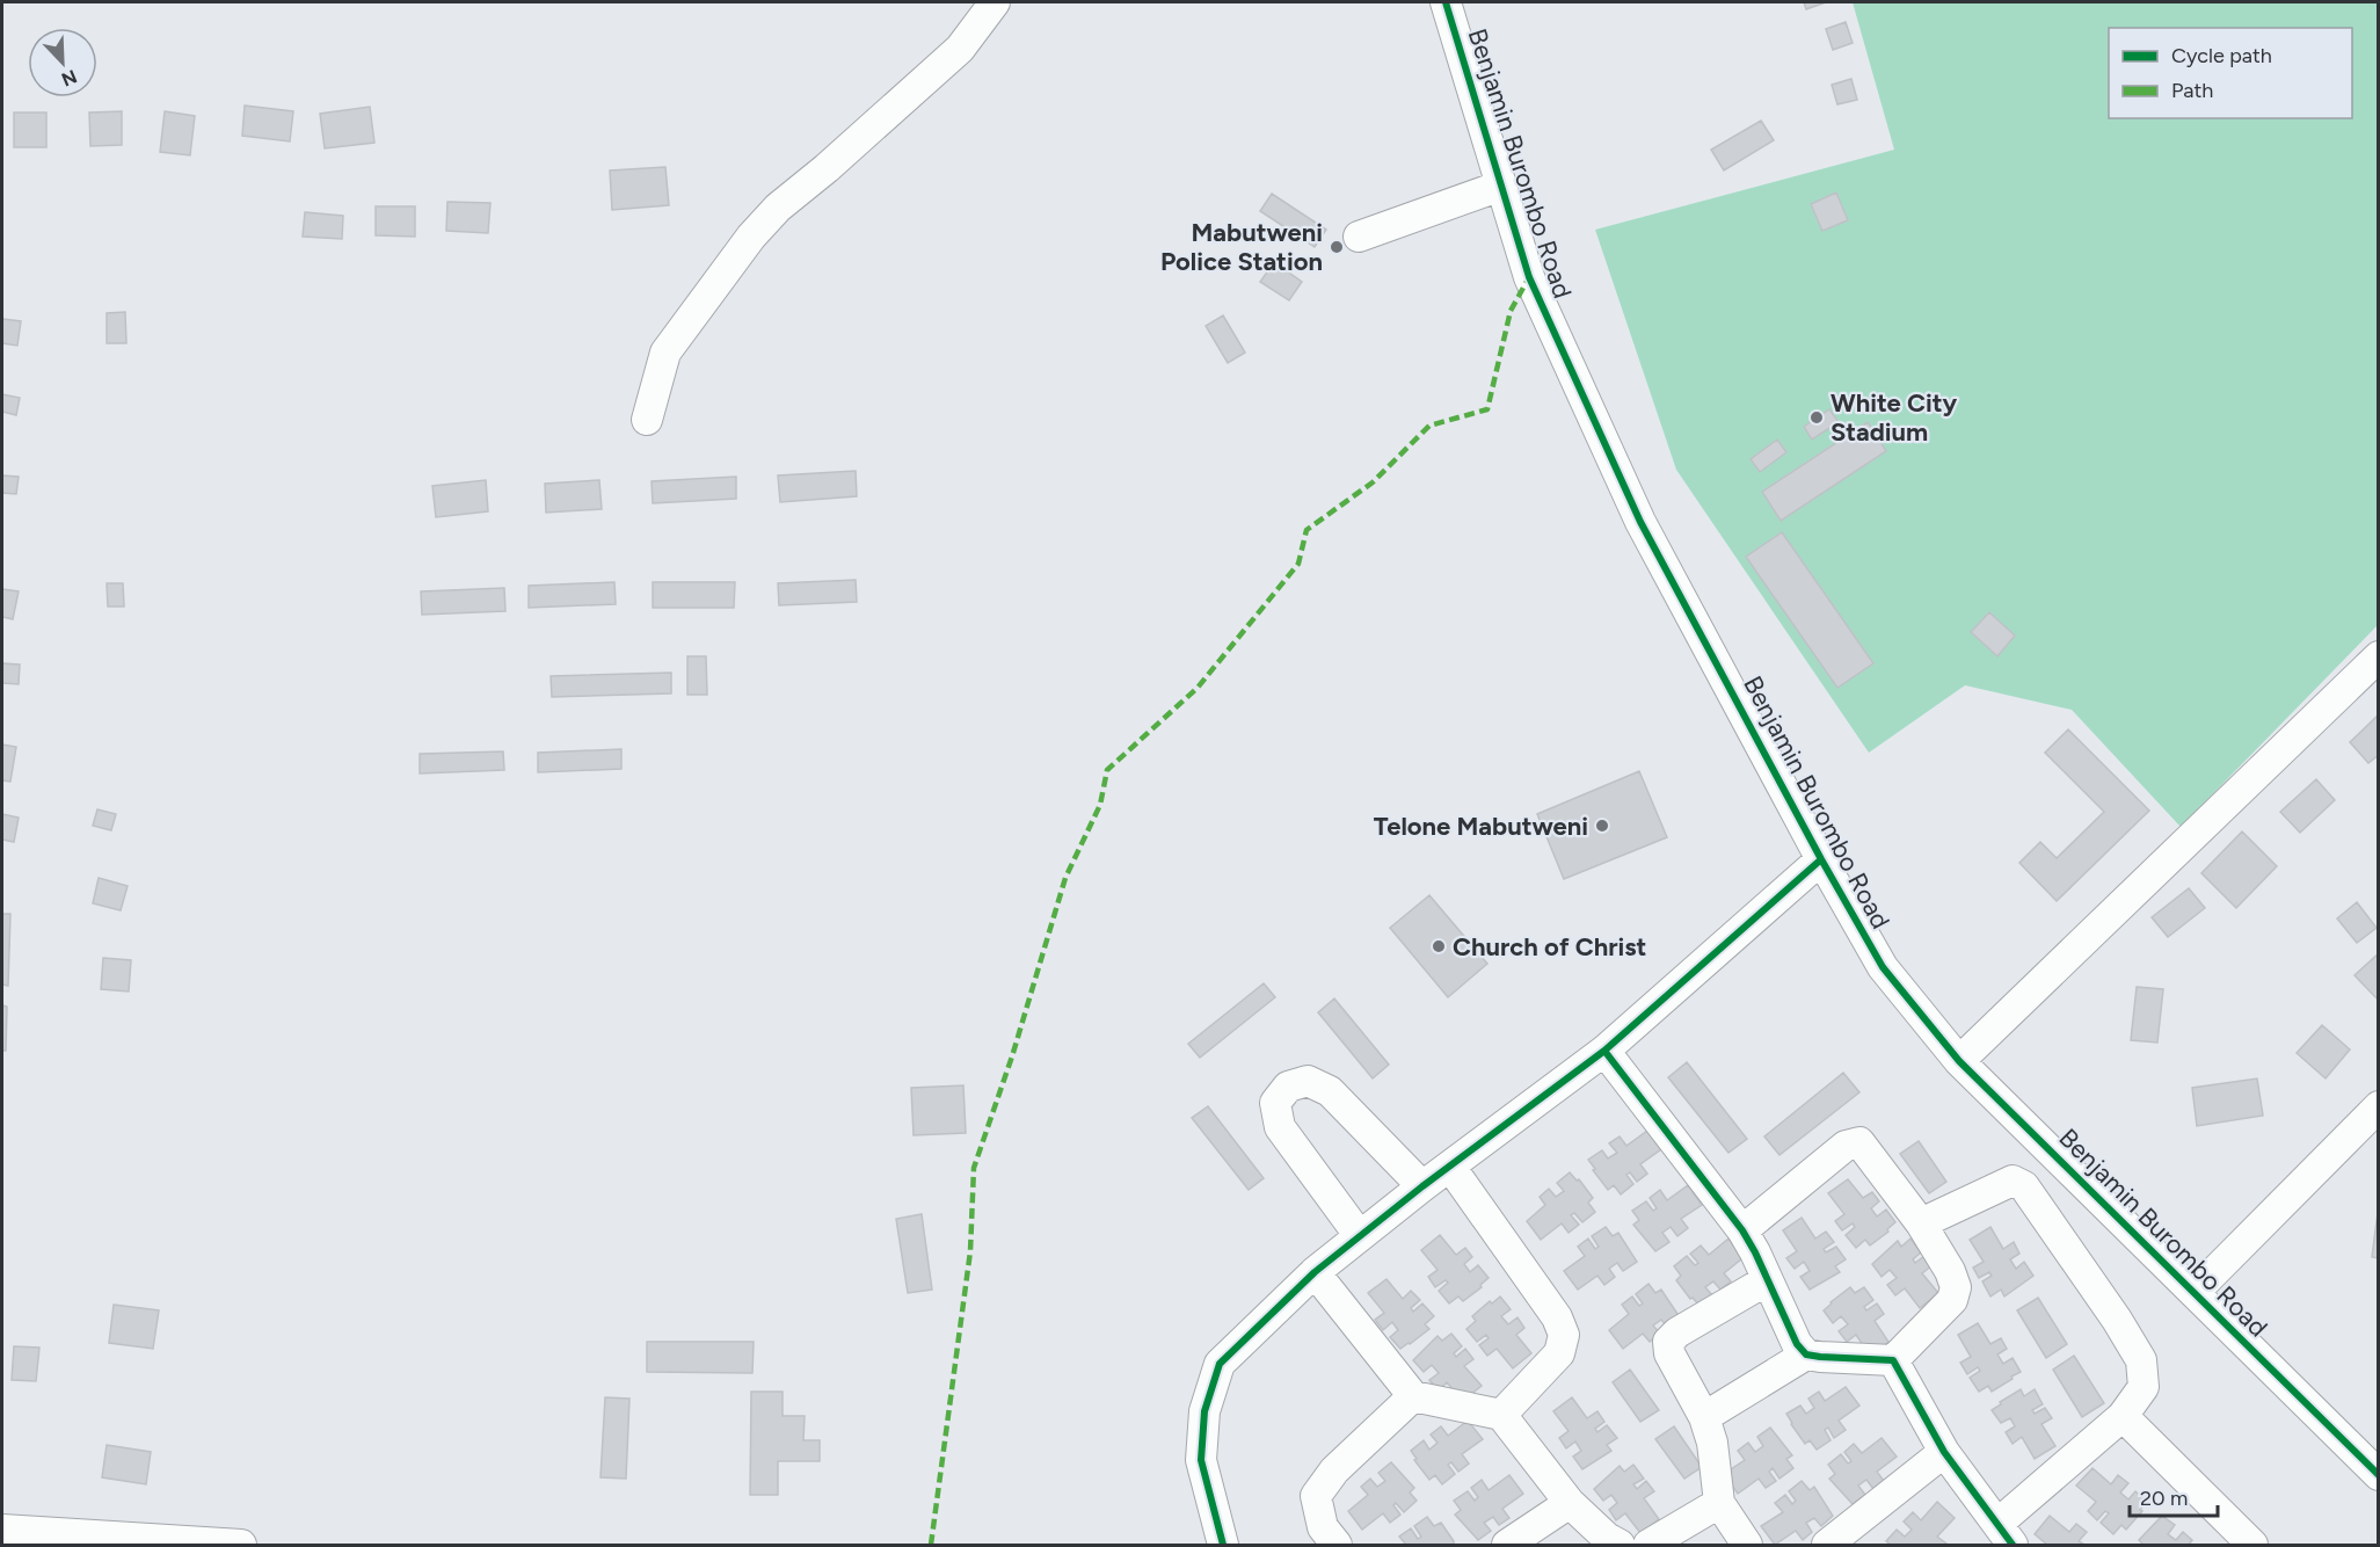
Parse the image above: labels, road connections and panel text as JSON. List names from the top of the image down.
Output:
{
  "streets": {
    "street": ["Benjamin Burombo Road"]
  },
  "places": [
    "Mabutweni Police Station",
    "White City Stadium",
    "Telone Mabutweni",
    "Church of Christ"
  ],
  "legend": ["Cycle path", "Path"],
  "scale_bar": "20 m",
  "north": "bottom right"
}
